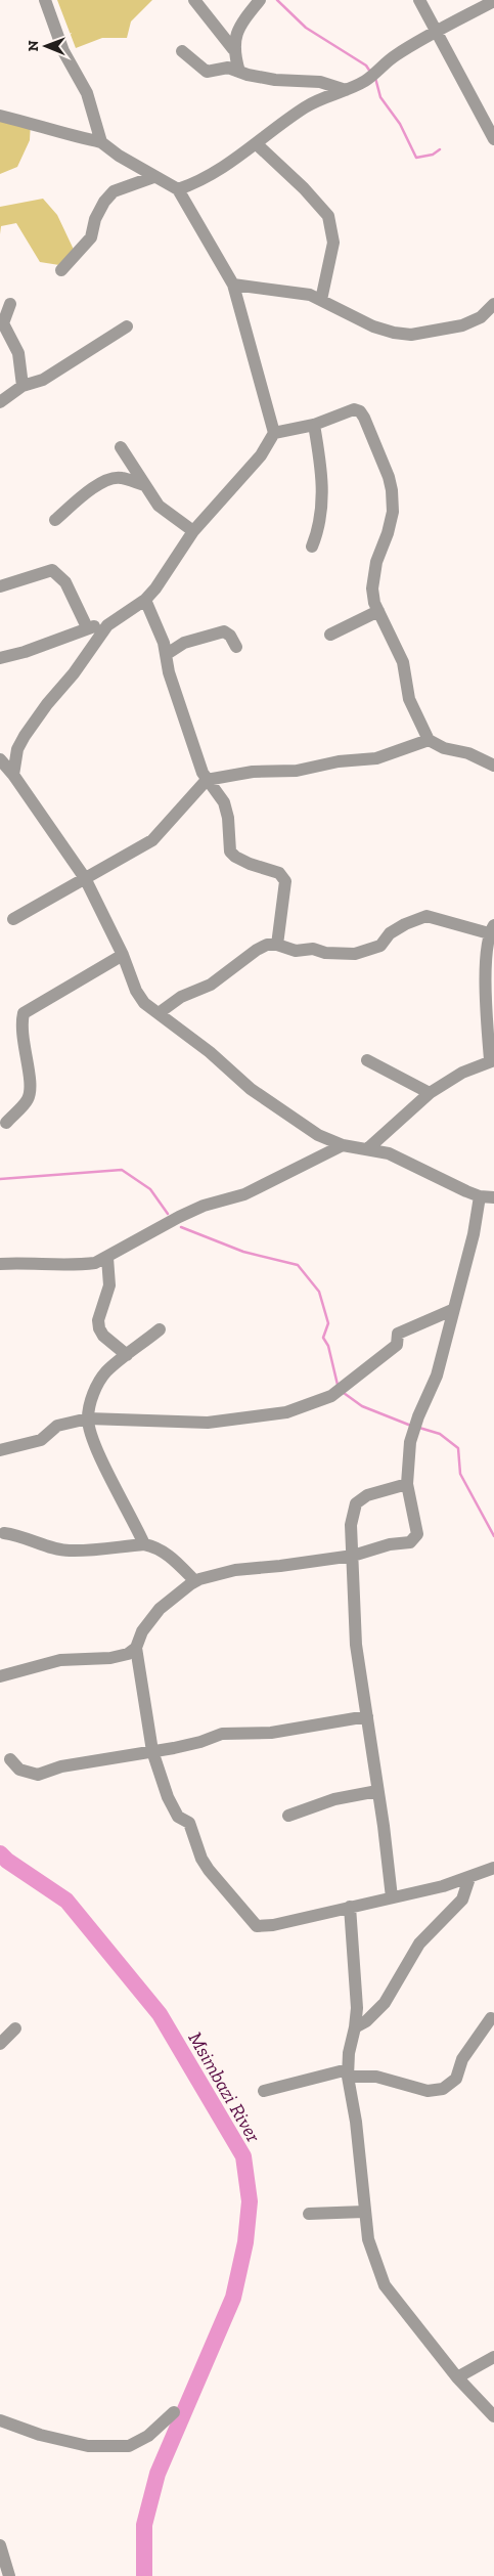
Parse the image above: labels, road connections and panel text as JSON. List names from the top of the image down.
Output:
{
  "water": ["Msimbazi River"],
  "north": "left"
}
